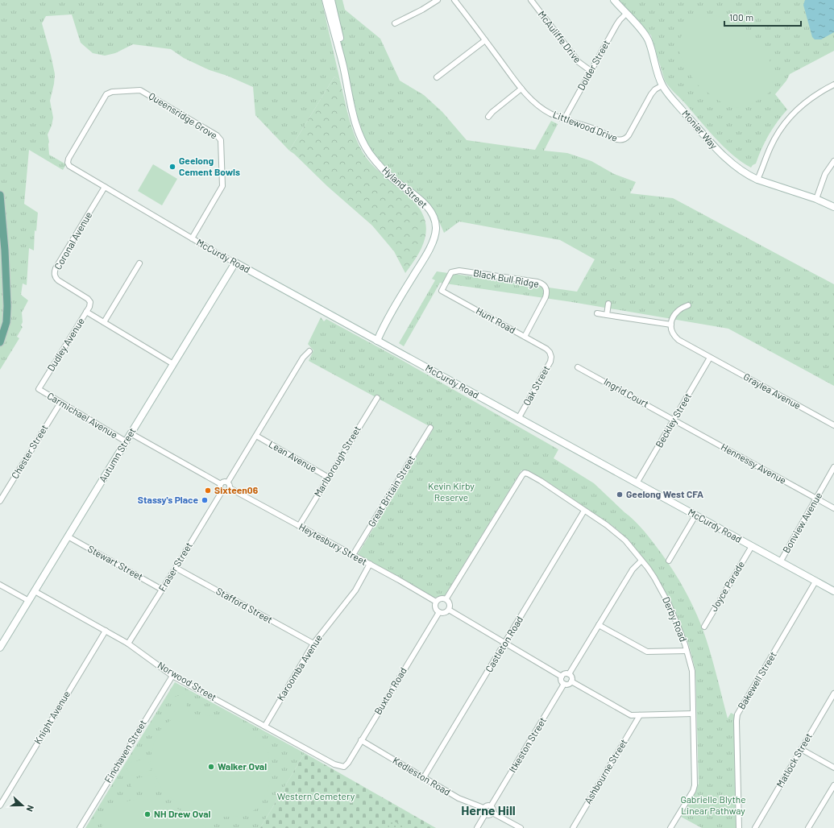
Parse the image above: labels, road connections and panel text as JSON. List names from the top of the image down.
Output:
{
  "streets": {
    "main road": [
      "Monier Way",
      "Hyland Street",
      "McCurdy Road",
      "Autumn Street"
    ],
    "street": [
      "McAuliffe Drive",
      "Dolder Street",
      "Queensridge Grove",
      "Littlewood Drive",
      "Coronal Avenue",
      "Black Bull Ridge",
      "Hunt Road",
      "Dudley Avenue",
      "Oak Street",
      "Graylea Avenue",
      "Ingrid Court",
      "Carmichael Avenue",
      "Beckley Street",
      "Chester Street",
      "Lean Avenue",
      "Marlborough Street",
      "Hennessy Avenue",
      "Great Britain Street",
      "Bonview Avenue",
      "Heytesbury Street",
      "Stewart Street",
      "Fraser Street",
      "Joyce Parade",
      "Stafford Street",
      "Derby Road",
      "Castleton Road",
      "Karoomba Avenue",
      "Bakewell Street",
      "Norwood Street",
      "Buxton Road",
      "Knight Avenue",
      "Itkeston Street",
      "Finchaven Street",
      "Matlock Street",
      "Ashbourne Street",
      "Kedleston Road"
    ]
  },
  "crossings": [
    ["McAuliffe Drive", "Dolder Street"],
    ["Dolder Street", "Littlewood Drive"],
    ["Dolder Street", "Monier Way"],
    ["Queensridge Grove", "McCurdy Road"],
    ["Littlewood Drive", "Monier Way"],
    ["Hyland Street", "McCurdy Road"],
    ["Coronal Avenue", "McCurdy Road"],
    ["Coronal Avenue", "Dudley Avenue"],
    ["McCurdy Road", "Oak Street"],
    ["McCurdy Road", "Beckley Street"],
    ["McCurdy Road", "Autumn Street"],
    ["McCurdy Road", "Bonview Avenue"],
    ["McCurdy Road", "Joyce Parade"],
    ["McCurdy Road", "Bakewell Street"],
    ["Black Bull Ridge", "Hunt Road"],
    ["Hunt Road", "Oak Street"],
    ["Dudley Avenue", "Carmichael Avenue"],
    ["Graylea Avenue", "Beckley Street"],
    ["Ingrid Court", "Beckley Street"],
    ["Ingrid Court", "Hennessy Avenue"],
    ["Carmichael Avenue", "Chester Street"],
    ["Carmichael Avenue", "Autumn Street"],
    ["Beckley Street", "Hennessy Avenue"],
    ["Autumn Street", "Stewart Street"],
    ["Autumn Street", "Norwood Street"],
    ["Lean Avenue", "Marlborough Street"],
    ["Marlborough Street", "Heytesbury Street"],
    ["Hennessy Avenue", "Bonview Avenue"],
    ["Great Britain Street", "Heytesbury Street"],
    ["Heytesbury Street", "Fraser Street"],
    ["Heytesbury Street", "Derby Road"],
    ["Heytesbury Street", "Karoomba Avenue"],
    ["Heytesbury Street", "Buxton Road"],
    ["Stewart Street", "Fraser Street"],
    ["Fraser Street", "Stafford Street"],
    ["Fraser Street", "Norwood Street"],
    ["Stafford Street", "Karoomba Avenue"],
    ["Derby Road", "Castleton Road"],
    ["Derby Road", "Buxton Road"],
    ["Castleton Road", "Kedleston Road"],
    ["Karoomba Avenue", "Norwood Street"],
    ["Norwood Street", "Buxton Road"],
    ["Norwood Street", "Knight Avenue"],
    ["Norwood Street", "Finchaven Street"],
    ["Buxton Road", "Kedleston Road"],
    ["Itkeston Street", "Kedleston Road"]
  ],
  "districts": ["Herne Hill"],
  "parks": ["Kevin Kirby Reserve", "Western Cemetery", "Gabrielle Blythe Linear Pathway"],
  "places": [
    "Geelong Cement Bowls",
    "Sixteen06",
    "Geelong West CFA",
    "Stassy's Place",
    "Walker Oval",
    "NH Drew Oval"
  ],
  "scale_bar": "100 m",
  "north": "right"
}
